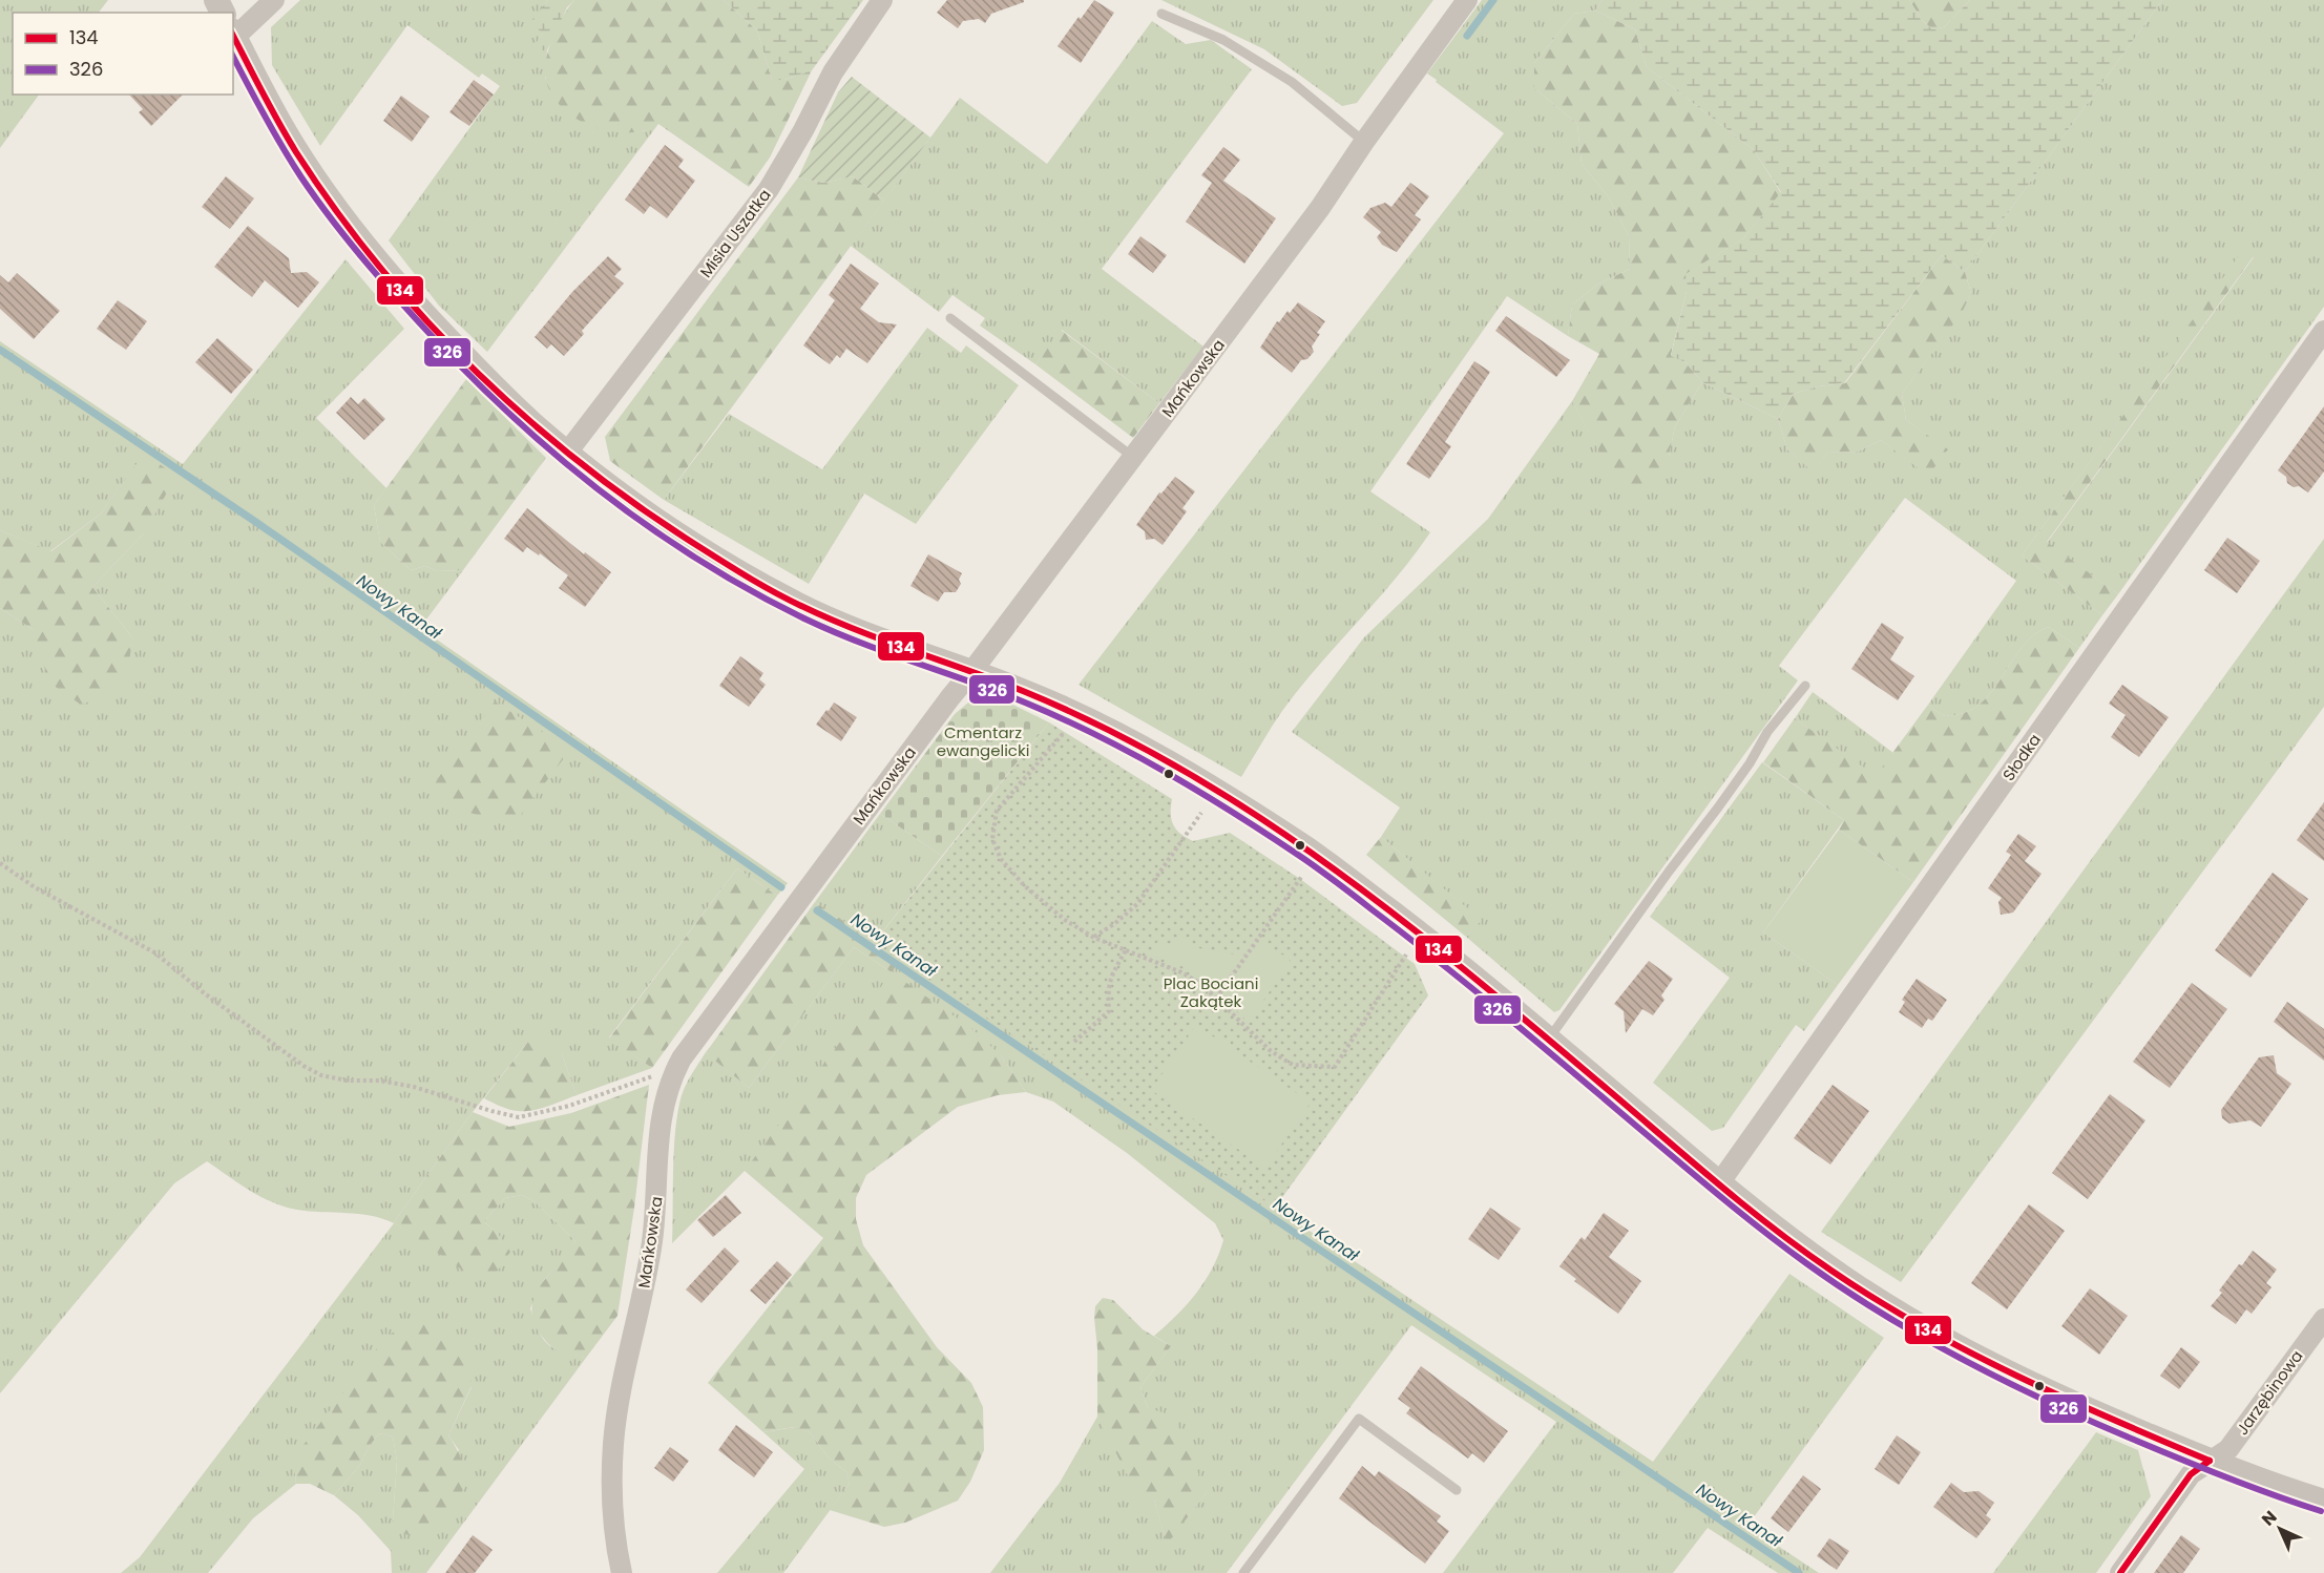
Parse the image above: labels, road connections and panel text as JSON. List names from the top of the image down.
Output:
{
  "streets": {
    "street": [
      "Misia Uszatka",
      "Mańkowska",
      "Słodka",
      "Jarzębinowa"
    ]
  },
  "water": ["Nowy Kanał"],
  "parks": ["Cmentarz ewangelicki", "Plac Bociani Zakątek"],
  "lines": ["transit line 134", "transit line 326"],
  "legend": ["134", "326"],
  "north": "top left"
}
